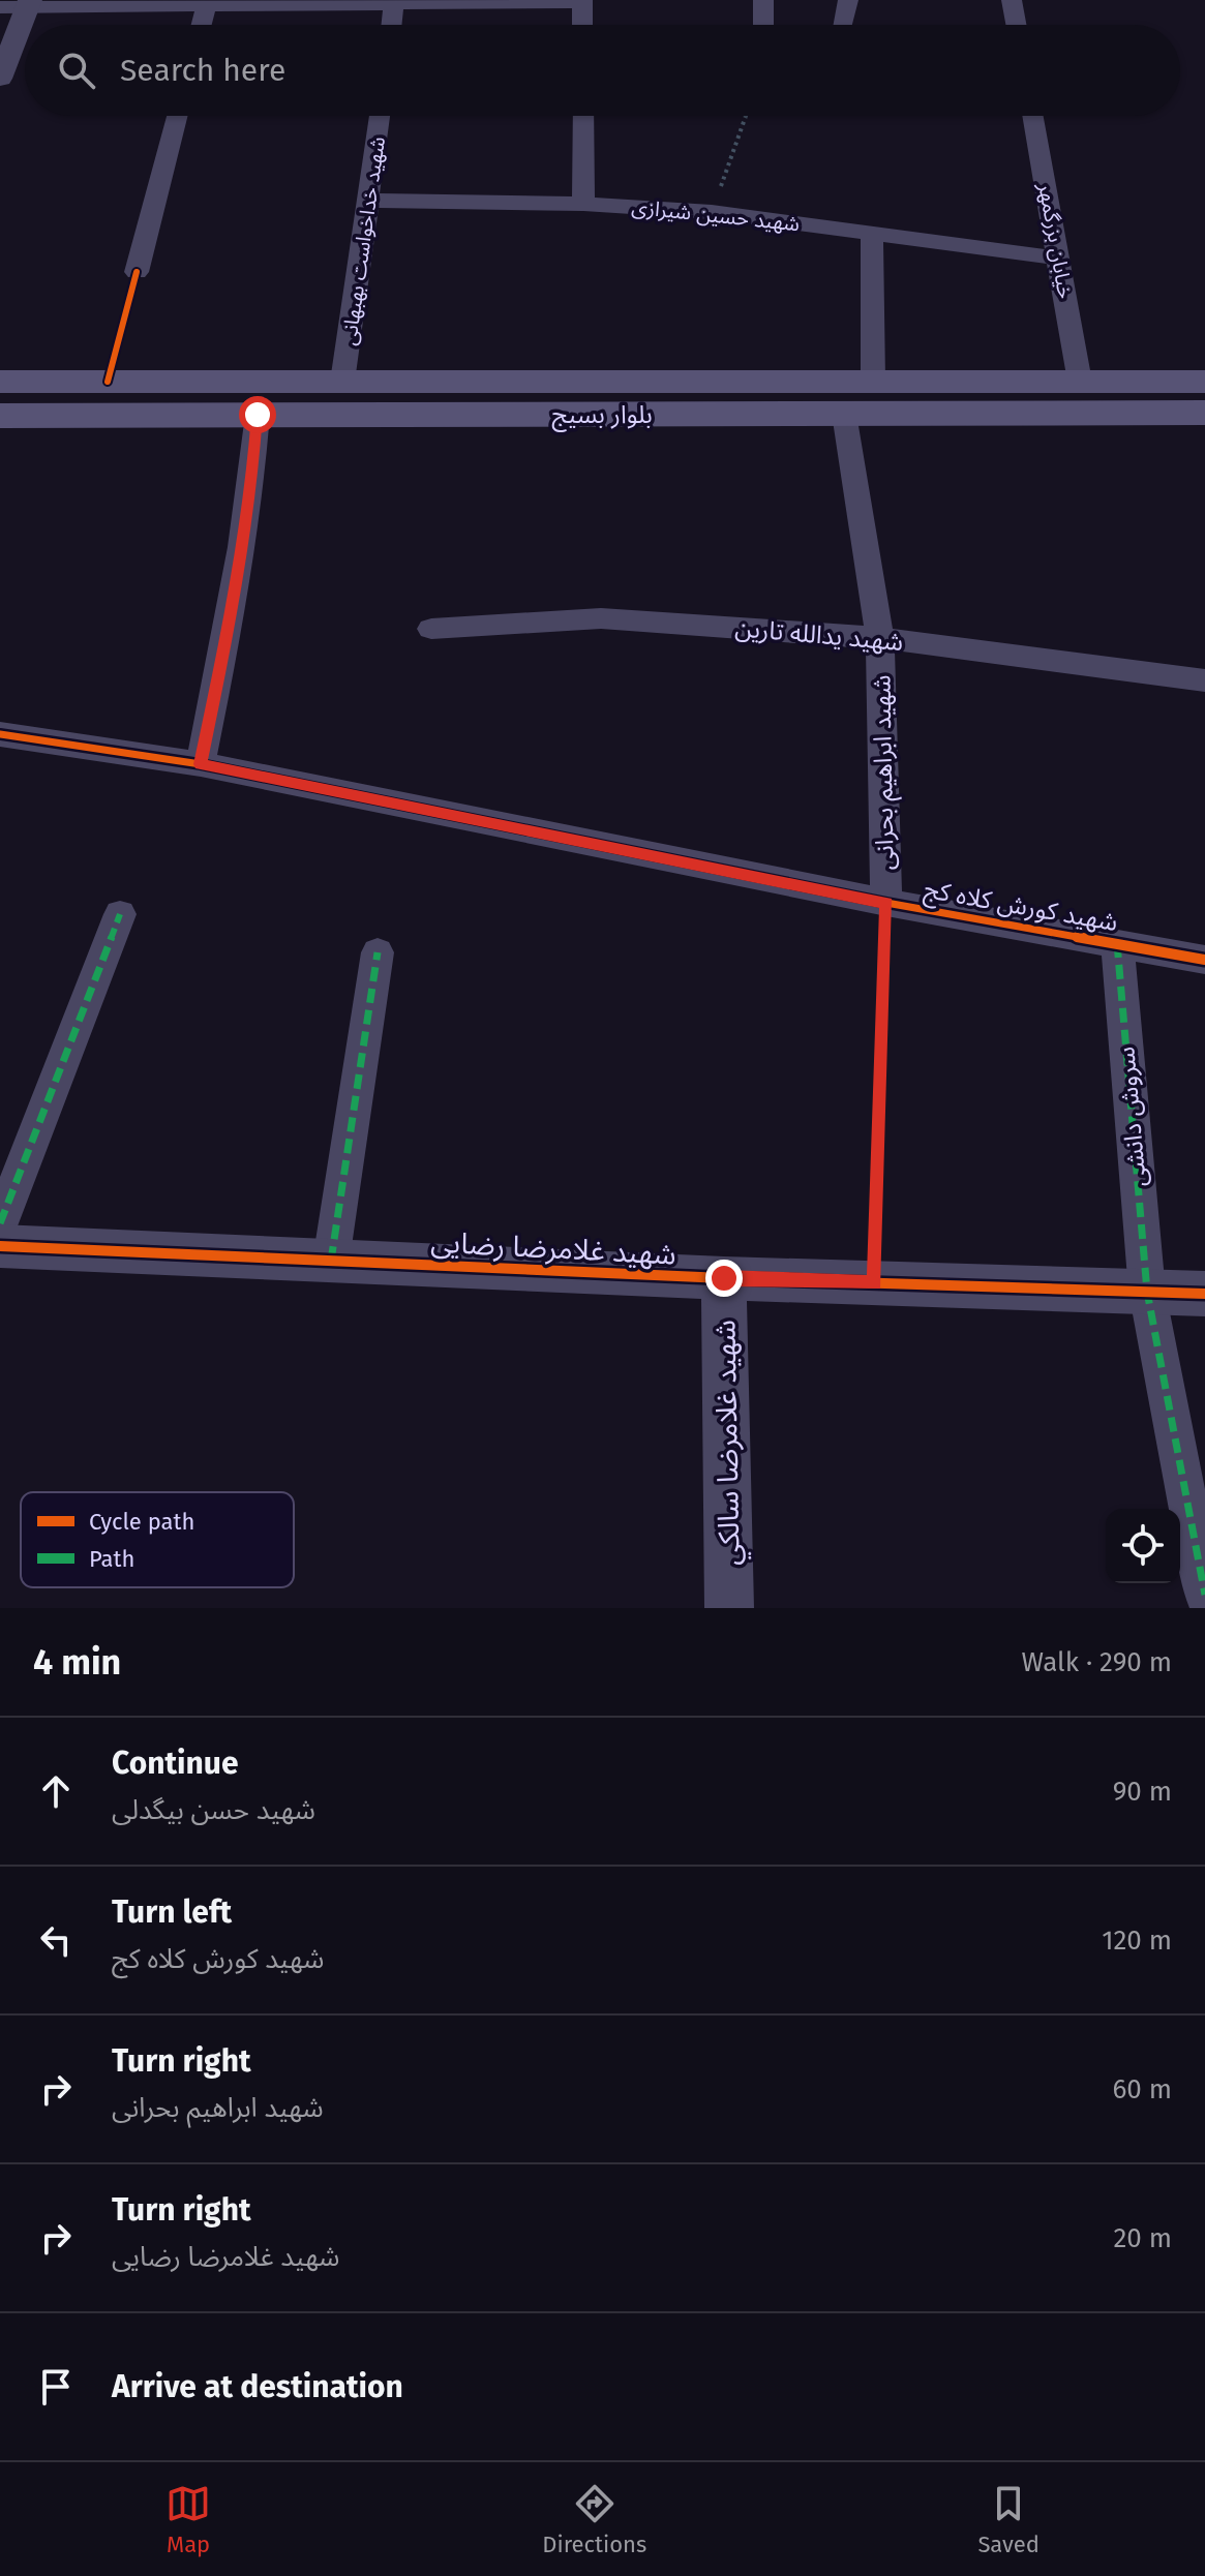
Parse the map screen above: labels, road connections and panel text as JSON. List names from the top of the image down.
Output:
{
  "streets": {
    "main road": ["بلوار بسیج"],
    "street": [
      "شهید حسین شیرازی",
      "شهید خداخواست بهبهانی",
      "خیابان بزرگمهر",
      "شهید یدالله تارین",
      "شهید ابراهیم بحرانی",
      "شهید کورش کلاه کج",
      "سروش دانشی",
      "شهید غلامرضا رضایی",
      "شهید غلامرضا سالکي"
    ]
  },
  "crossings": [
    ["شهید حسین شیرازی", "شهید خداخواست بهبهانی"],
    ["شهید حسین شیرازی", "خیابان بزرگمهر"],
    ["شهید خداخواست بهبهانی", "بلوار بسیج"],
    ["خیابان بزرگمهر", "بلوار بسیج"],
    ["بلوار بسیج", "شهید ابراهیم بحرانی"],
    ["شهید یدالله تارین", "شهید ابراهیم بحرانی"],
    ["شهید ابراهیم بحرانی", "شهید کورش کلاه کج"],
    ["شهید ابراهیم بحرانی", "شهید غلامرضا رضایی"],
    ["شهید کورش کلاه کج", "سروش دانشی"],
    ["سروش دانشی", "شهید غلامرضا رضایی"],
    ["شهید غلامرضا رضایی", "شهید غلامرضا سالکي"]
  ],
  "legend": ["Cycle path", "Path"],
  "page": {
    "search": "Search here",
    "heading": ["4 min", "Walk · 290 m"],
    "list": [
      ["Continue", "شهید حسن بیگدلی", "90 m"],
      ["Turn left", "شهید کورش کلاه کج", "120 m"],
      ["Turn right", "شهید ابراهیم بحرانی", "60 m"],
      ["Turn right", "شهید غلامرضا رضایی", "20 m"],
      "Arrive at destination"
    ],
    "nav": ["Map", "Directions", "Saved"]
  }
}
